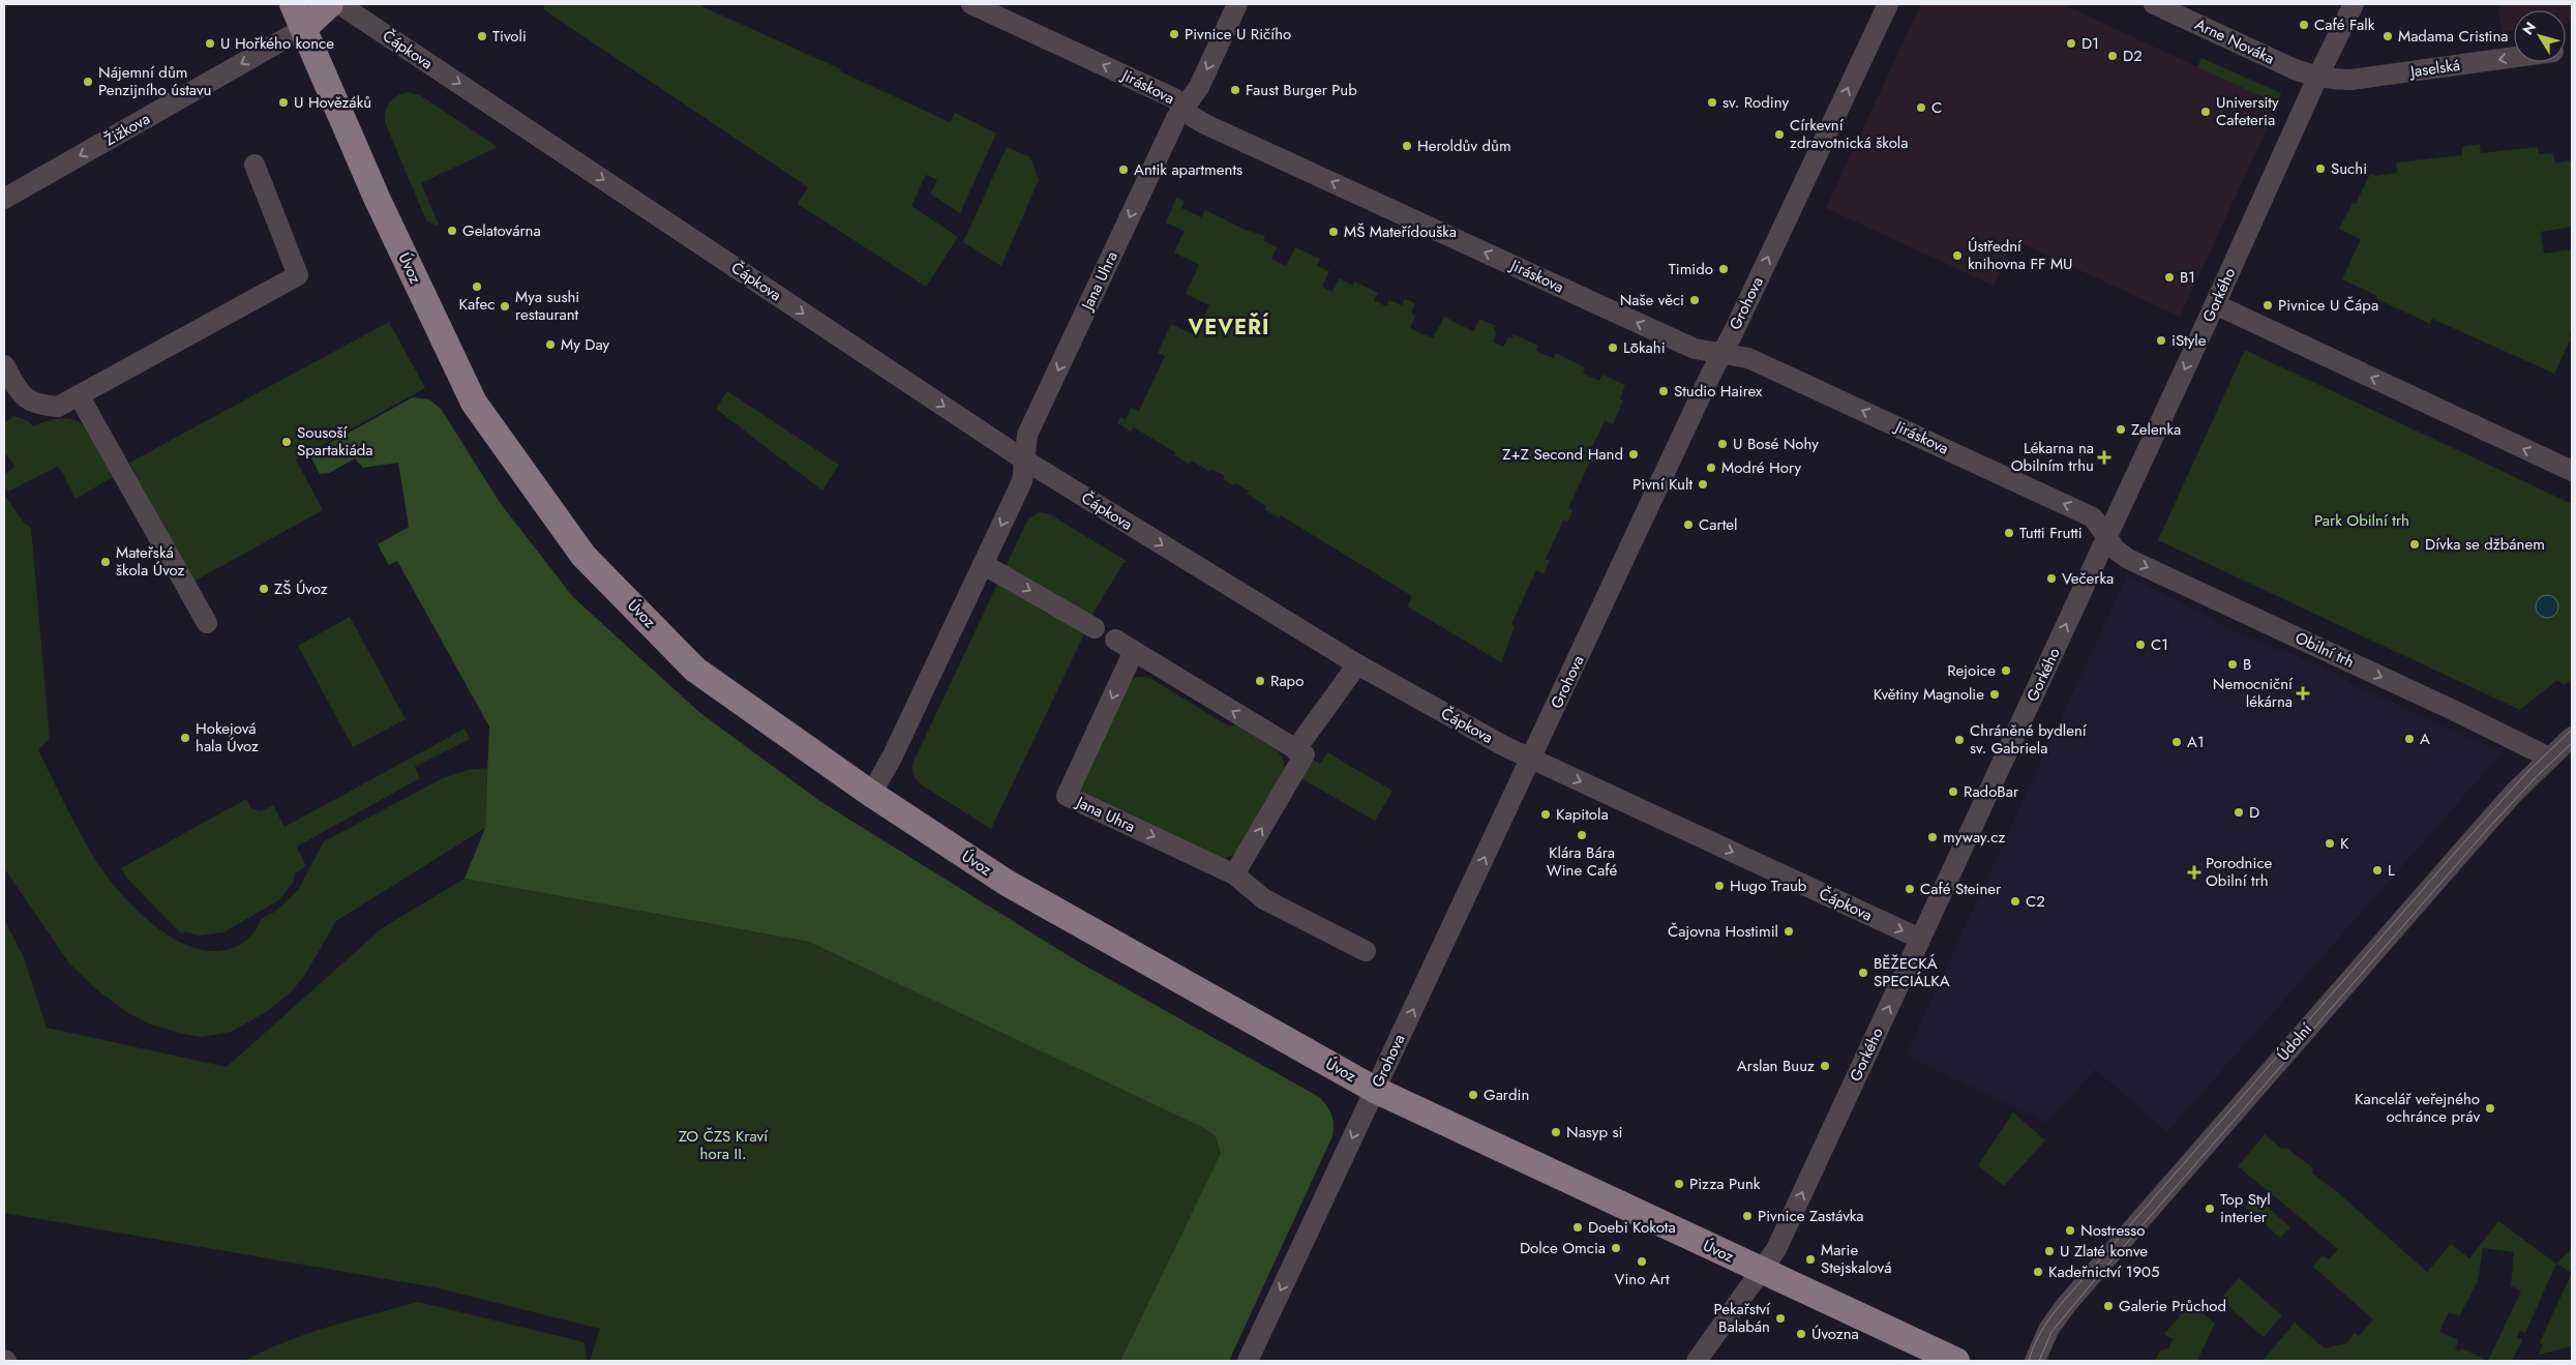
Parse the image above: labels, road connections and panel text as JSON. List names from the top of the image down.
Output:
{
  "streets": {
    "main road": ["Úvoz"],
    "street": [
      "Arne Nováka",
      "Čápkova",
      "Jaselská",
      "Jiráskova",
      "Žižkova",
      "Jana Uhra",
      "Gorkého",
      "Grohova",
      "Obilní trh",
      "Údolní"
    ]
  },
  "crossings": [
    ["Arne Nováka", "Jaselská"],
    ["Arne Nováka", "Gorkého"],
    ["Čápkova", "Jana Uhra"],
    ["Čápkova", "Gorkého"],
    ["Čápkova", "Grohova"],
    ["Jaselská", "Gorkého"],
    ["Jiráskova", "Jana Uhra"],
    ["Jiráskova", "Gorkého"],
    ["Jiráskova", "Grohova"],
    ["Jiráskova", "Obilní trh"],
    ["Žižkova", "Úvoz"],
    ["Úvoz", "Jana Uhra"],
    ["Úvoz", "Gorkého"],
    ["Úvoz", "Grohova"],
    ["Gorkého", "Obilní trh"],
    ["Obilní trh", "Údolní"]
  ],
  "one_way": [
    "Čápkova",
    "Jaselská",
    "Jiráskova",
    "Žižkova",
    "Jana Uhra",
    "Obilní trh"
  ],
  "districts": ["VEVEŘÍ"],
  "parks": ["Park Obilní trh", "ZO ČZS Kraví hora II."],
  "places": {
    "other": [
      "Café Falk",
      "Pivnice U Ričího",
      "Tivoli",
      "Madama Cristina",
      "U Hořkého konce",
      "D1",
      "D2",
      "Nájemní dům Penzijního ústavu",
      "Faust Burger Pub",
      "U Hovězáků",
      "sv. Rodiny",
      "C",
      "University Cafeteria",
      "Církevní zdravotnická škola",
      "Heroldův dům",
      "Suchi",
      "Antik apartments",
      "Gelatovárna",
      "MŠ Mateřídouška",
      "Ústřední knihovna FF MU",
      "Timido",
      "B1",
      "Kafec",
      "Naše věci",
      "Pivnice U Čápa",
      "Mya sushi restaurant",
      "iStyle",
      "My Day",
      "Lōkahi",
      "Studio Hairex",
      "Zelenka",
      "Sousoší Spartakiáda",
      "U Bosé Nohy",
      "Z+Z Second Hand",
      "Modré Hory",
      "Pivní Kult",
      "Cartel",
      "Tutti Frutti",
      "Dívka se džbánem",
      "Mateřská škola Úvoz",
      "Večerka",
      "ZŠ Úvoz",
      "C1",
      "B",
      "Rejoice",
      "Rapo",
      "Květiny Magnolie",
      "Hokejová hala Úvoz",
      "A",
      "Chráněné bydlení sv. Gabriela",
      "A1",
      "RadoBar",
      "D",
      "Kapitola",
      "Klára Bára Wine Café",
      "myway.cz",
      "K",
      "L",
      "Hugo Traub",
      "Café Steiner",
      "C2",
      "Čajovna Hostimil",
      "BĚŽECKÁ SPECIÁLKA",
      "Arslan Buuz",
      "Gardin",
      "Kancelář veřejného ochránce práv",
      "Nasyp si",
      "Pizza Punk",
      "Top Styl interier",
      "Pivnice Zastávka",
      "Doebi Kokota",
      "Nostresso",
      "Dolce Omcia",
      "U Zlaté konve",
      "Marie Stejskalová",
      "Vino Art",
      "Kadeřnictví 1905",
      "Galerie Průchod",
      "Pekařství Balabán",
      "Úvozna"
    ],
    "health": ["Lékarna na Obilním trhu", "Nemocniční lékárna", "Porodnice Obilní trh"]
  },
  "north": "top left"
}
